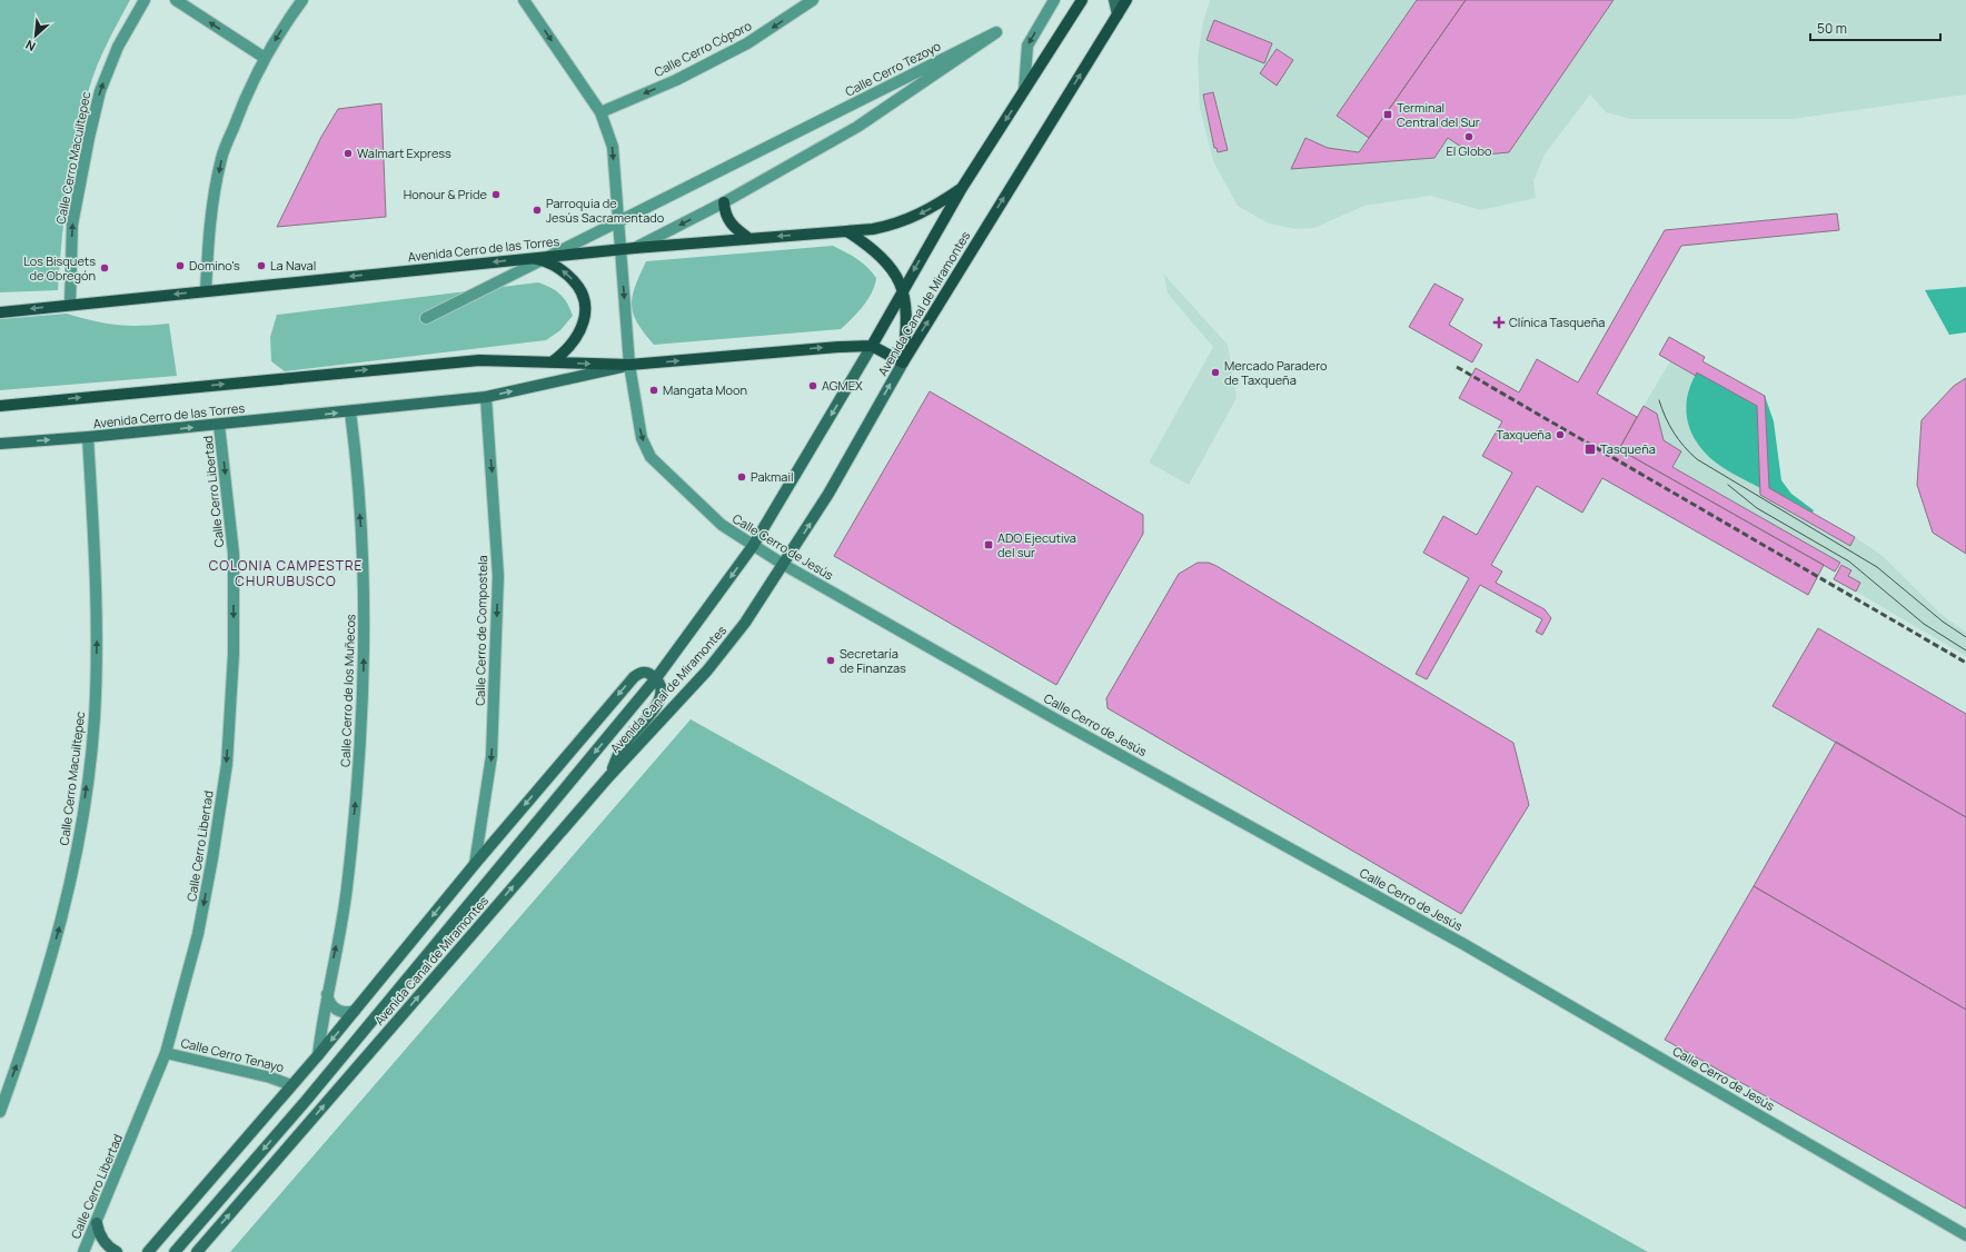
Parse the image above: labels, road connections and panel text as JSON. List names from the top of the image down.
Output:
{
  "streets": {
    "main road": ["Avenida Cerro de las Torres", "Avenida Canal de Miramontes"],
    "street": [
      "Calle Cerro Cóporo",
      "Calle Cerro Tezoyo",
      "Calle Cerro Macuiltepec",
      "Calle Cerro Libertad",
      "Calle Cerro de Jesús",
      "Calle Cerro de Compostela",
      "Calle Cerro de los Muñecos",
      "Calle Cerro Tenayo"
    ]
  },
  "crossings": [
    ["Calle Cerro Cóporo", "Calle Cerro de Jesús"],
    ["Calle Cerro Tezoyo", "Avenida Cerro de las Torres"],
    ["Calle Cerro Macuiltepec", "Avenida Cerro de las Torres"],
    ["Avenida Cerro de las Torres", "Avenida Canal de Miramontes"],
    ["Avenida Cerro de las Torres", "Calle Cerro Libertad"],
    ["Avenida Cerro de las Torres", "Calle Cerro de Jesús"],
    ["Avenida Cerro de las Torres", "Calle Cerro de Compostela"],
    ["Avenida Cerro de las Torres", "Calle Cerro de los Muñecos"],
    ["Avenida Canal de Miramontes", "Calle Cerro de Jesús"],
    ["Avenida Canal de Miramontes", "Calle Cerro de Compostela"],
    ["Avenida Canal de Miramontes", "Calle Cerro de los Muñecos"],
    ["Avenida Canal de Miramontes", "Calle Cerro Tenayo"],
    ["Calle Cerro Libertad", "Calle Cerro Tenayo"]
  ],
  "one_way": [
    "Calle Cerro Cóporo",
    "Calle Cerro Macuiltepec",
    "Calle Cerro Libertad",
    "Calle Cerro de Compostela",
    "Calle Cerro de los Muñecos"
  ],
  "districts": ["COLONIA CAMPESTRE CHURUBUSCO"],
  "places": {
    "transit": ["Terminal Central del Sur", "Tasqueña", "ADO Ejecutiva del sur"],
    "other": [
      "El Globo",
      "Walmart Express",
      "Honour & Pride",
      "Parroquia de Jesús Sacramentado",
      "Domino's",
      "La Naval",
      "Los Bisquets de Obregón",
      "Mercado Paradero de Taxqueña",
      "AGMEX",
      "Mangata Moon",
      "Taxqueña",
      "Pakmail",
      "Secretaría de Finanzas"
    ],
    "health": ["Clínica Tasqueña"]
  },
  "scale_bar": "50 m",
  "north": "bottom left"
}
